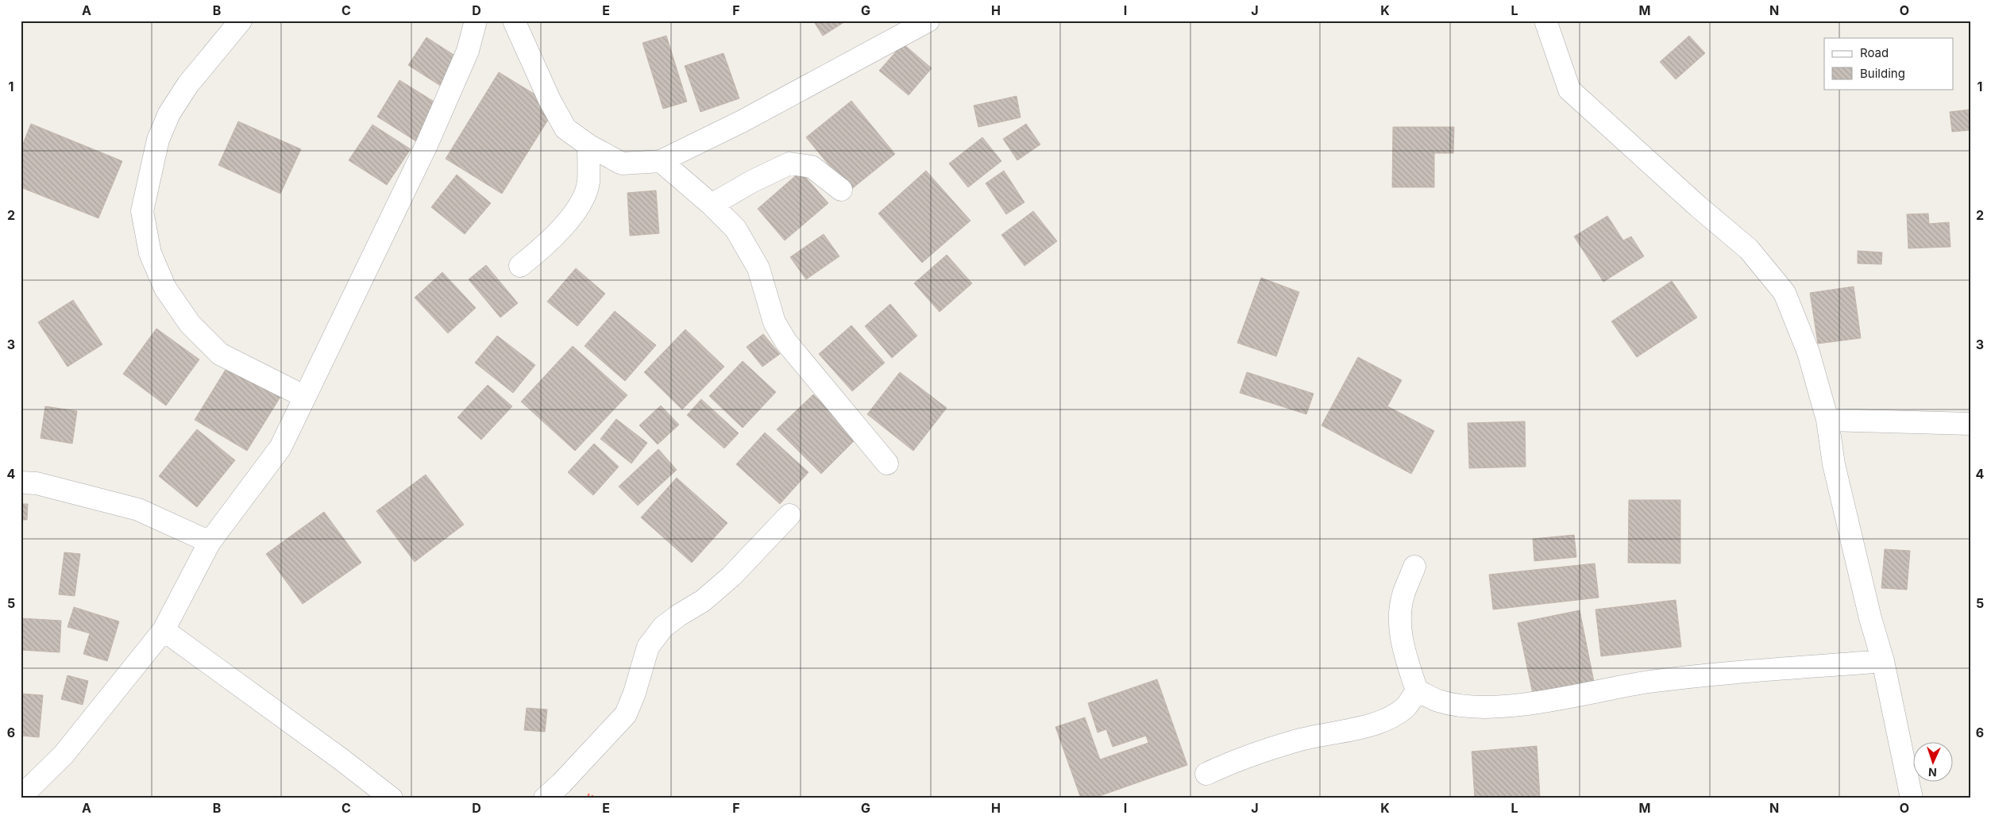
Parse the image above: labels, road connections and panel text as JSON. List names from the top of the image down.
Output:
{
  "legend": ["Road", "Building"],
  "north": "bottom",
  "grid": {
    "columns": [
      "A",
      "B",
      "C",
      "D",
      "E",
      "F",
      "G",
      "H",
      "I",
      "J",
      "K",
      "L",
      "M",
      "N",
      "O"
    ],
    "rows": [
      "1",
      "2",
      "3",
      "4",
      "5",
      "6"
    ]
  }
}
